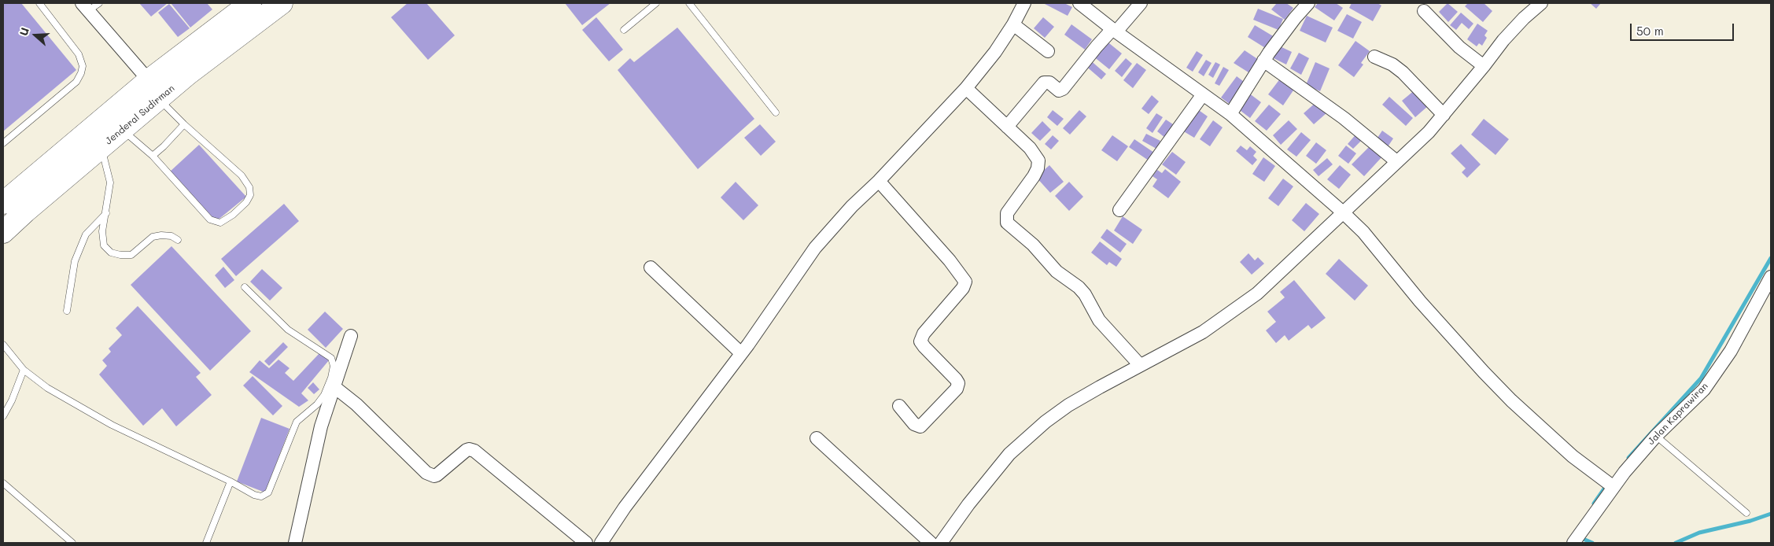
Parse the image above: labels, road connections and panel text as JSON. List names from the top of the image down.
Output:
{
  "streets": {
    "highway": ["Jenderal Sudirman"],
    "street": ["Jalan Kaprawiran"]
  },
  "scale_bar": "50 m",
  "north": "left"
}
